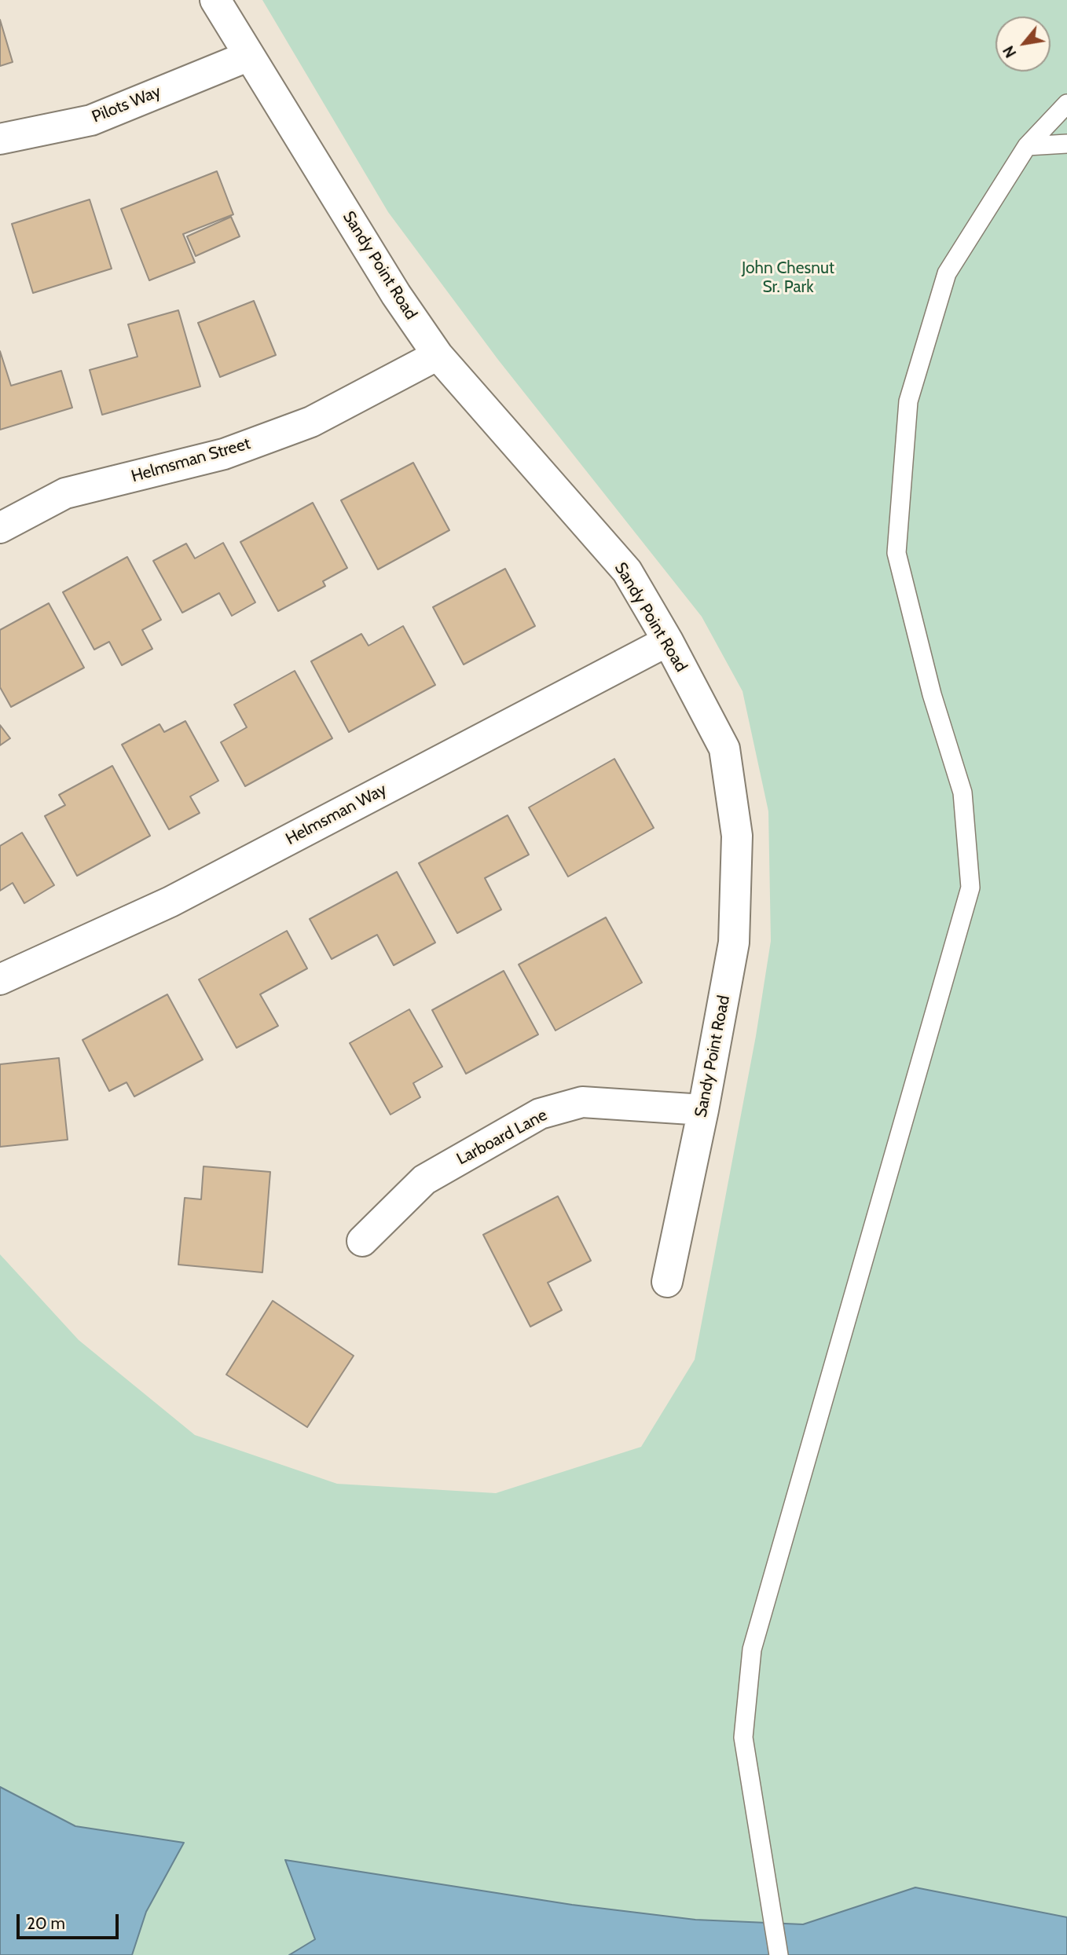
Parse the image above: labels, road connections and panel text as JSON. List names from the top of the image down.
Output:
{
  "streets": {
    "street": [
      "Pilots Way",
      "Sandy Point Road",
      "Helmsman Street",
      "Helmsman Way",
      "Larboard Lane"
    ]
  },
  "crossings": [
    ["Pilots Way", "Sandy Point Road"],
    ["Sandy Point Road", "Helmsman Street"],
    ["Sandy Point Road", "Helmsman Way"],
    ["Sandy Point Road", "Larboard Lane"]
  ],
  "parks": ["John Chesnut Sr. Park"],
  "scale_bar": "20 m",
  "north": "bottom left"
}
